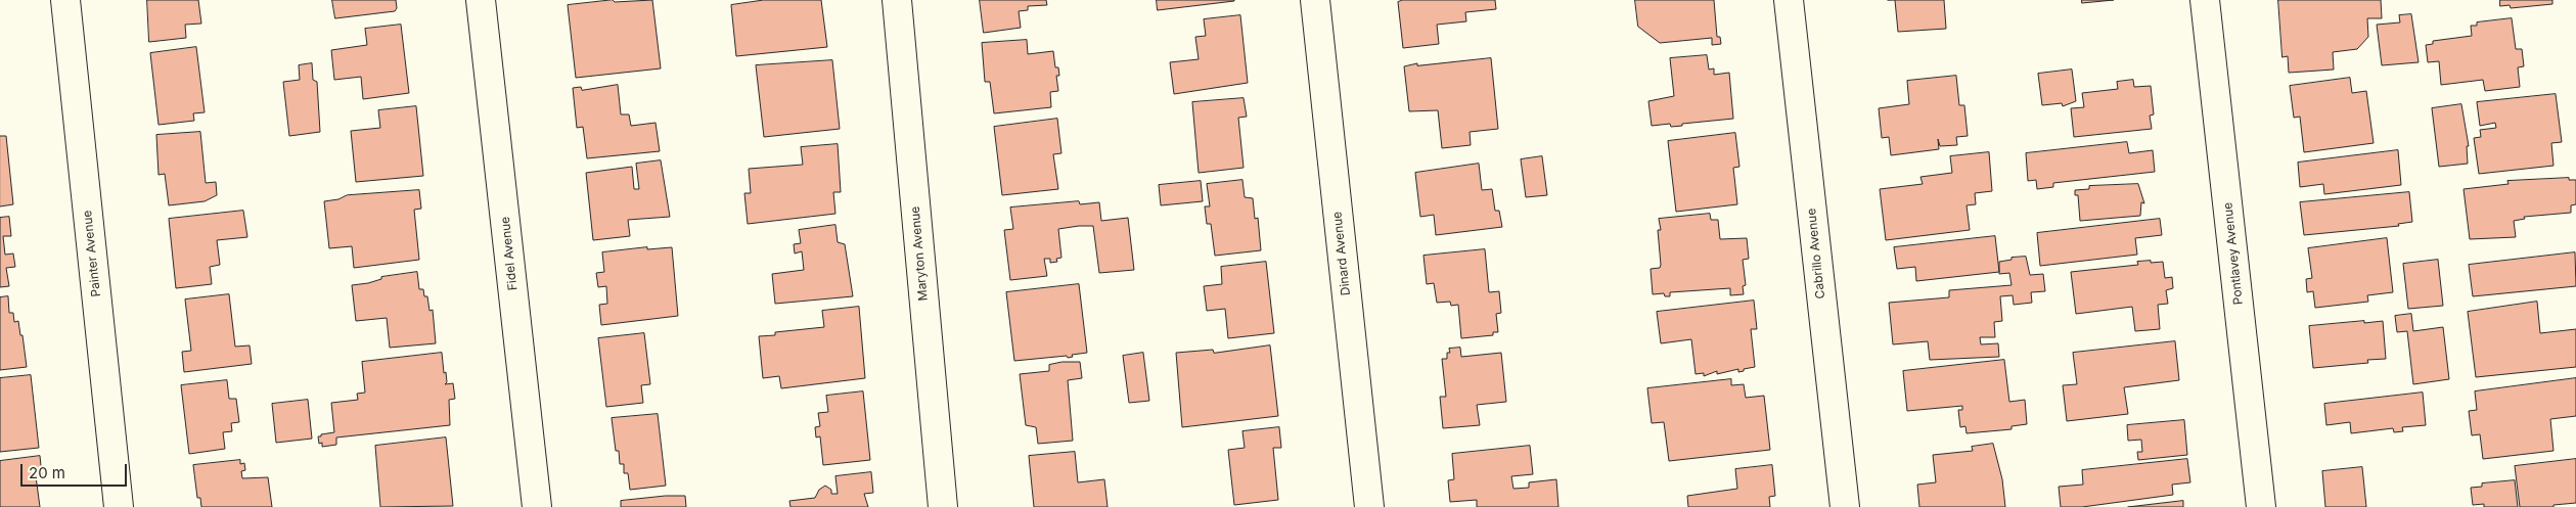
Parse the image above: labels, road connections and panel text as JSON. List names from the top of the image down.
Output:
{
  "streets": {
    "street": [
      "Painter Avenue",
      "Fidel Avenue",
      "Maryton Avenue",
      "Dinard Avenue",
      "Cabrillo Avenue",
      "Pontlavey Avenue"
    ]
  },
  "scale_bar": "20 m"
}
